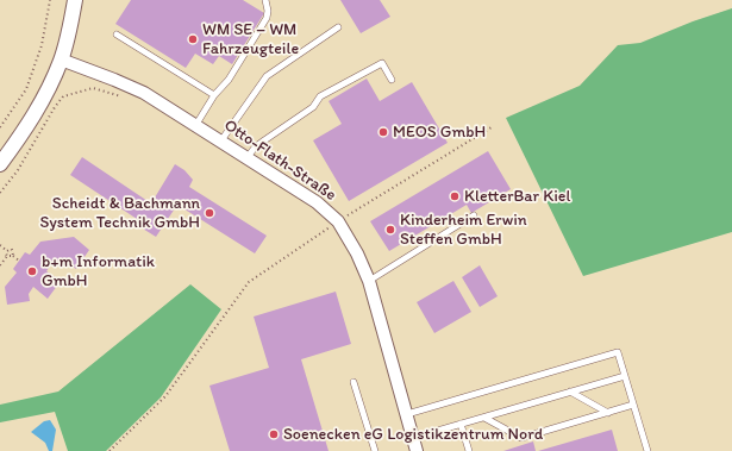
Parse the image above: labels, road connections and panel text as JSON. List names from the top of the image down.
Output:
{
  "streets": {
    "street": ["Otto-Flath-Straße"]
  },
  "places": [
    "WM SE – WM Fahrzeugteile",
    "MEOS GmbH",
    "KletterBar Kiel",
    "Scheidt & Bachmann System Technik GmbH",
    "Kinderheim Erwin Steffen GmbH",
    "b+m Informatik GmbH",
    "Soenecken eG Logistikzentrum Nord"
  ]
}
